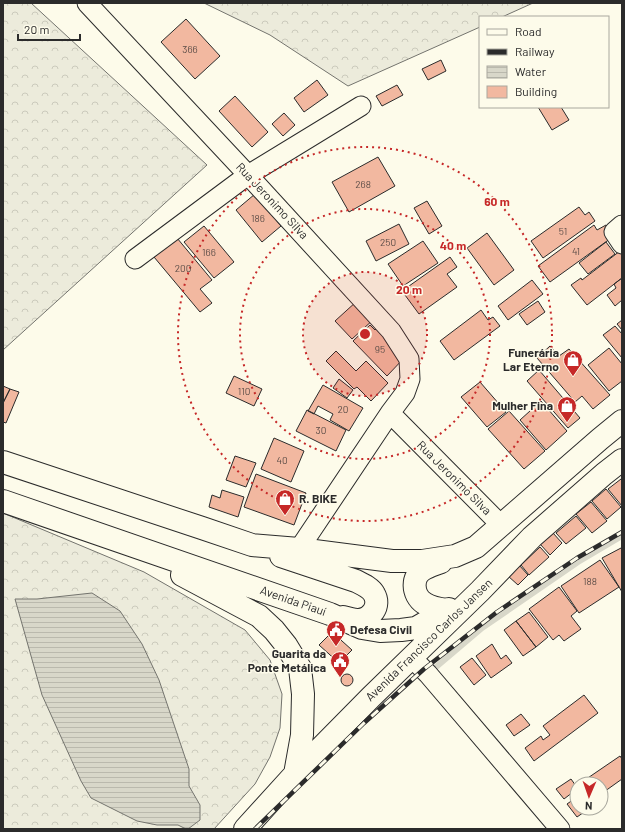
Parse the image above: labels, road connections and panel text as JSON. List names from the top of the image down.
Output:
{
  "streets": {
    "main road": ["Avenida Piauí", "Avenida Francisco Carlos Jansen"],
    "street": ["Rua Jeronimo Silva"]
  },
  "crossings": [
    ["Avenida Piauí", "Avenida Francisco Carlos Jansen"]
  ],
  "places": {
    "shop": ["Funerária Lar Eterno", "Mulher Fina", "R. BIKE"],
    "public building": ["Defesa Civil", "Guarita da Ponte Metálica"]
  },
  "house_numbers": [
    "366",
    "268",
    "186",
    "51",
    "250",
    "41",
    "166",
    "200",
    "95",
    "110",
    "20",
    "30",
    "40",
    "188"
  ],
  "legend": [
    "Road",
    "Railway",
    "Water",
    "Building"
  ],
  "scale_bar": "20 m",
  "north": "bottom",
  "rings": ["60 m", "40 m", "20 m"]
}
